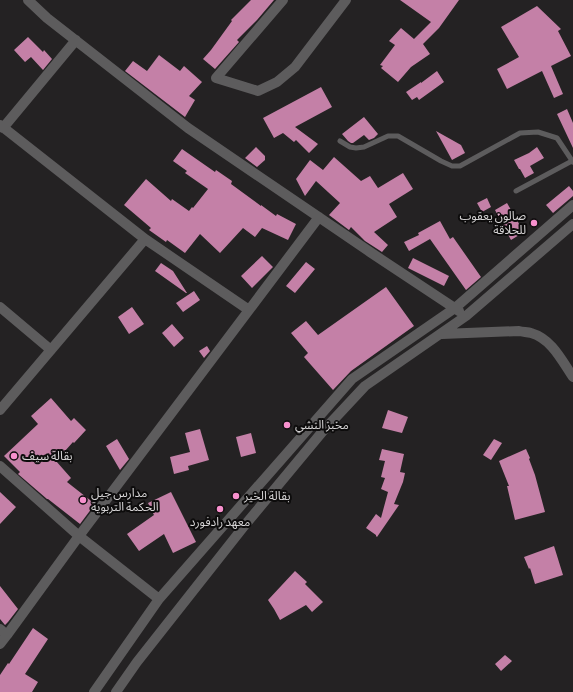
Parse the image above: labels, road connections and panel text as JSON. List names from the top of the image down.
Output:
{
  "places": [
    "صالون يعقوب للحلاقة",
    "مخبز النشي",
    "بقالة سيف",
    "بقالة الخير",
    "مدارس جيل الحكمة التربوية",
    "معهد رادفورد"
  ]
}
